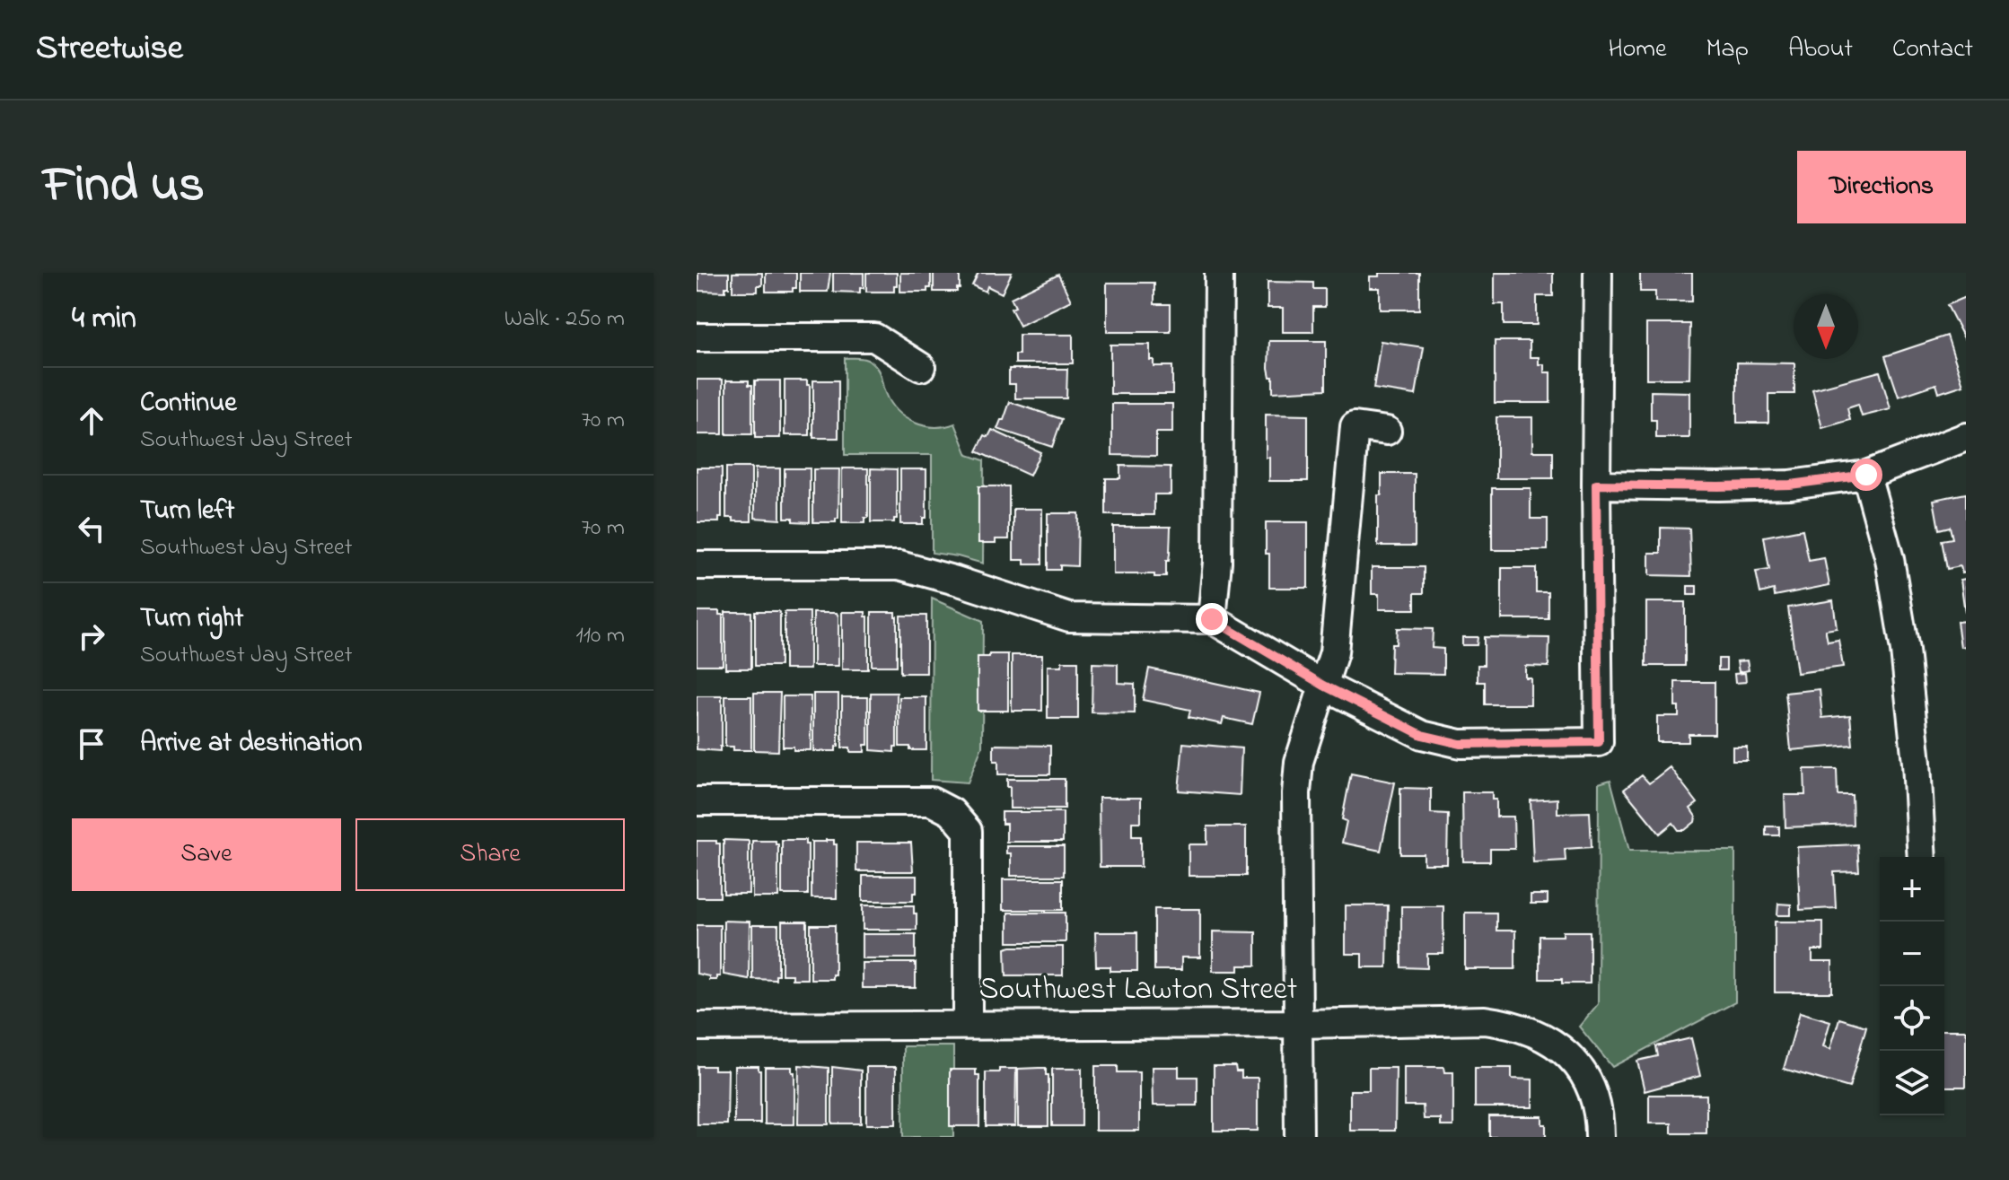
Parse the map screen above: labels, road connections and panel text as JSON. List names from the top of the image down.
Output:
{
  "streets": {
    "street": ["Southwest Lawton Street"]
  },
  "north": "bottom",
  "page": {
    "header": "Streetwise",
    "nav": [
      "Home",
      "Map",
      "About",
      "Contact"
    ],
    "title": "Find us",
    "buttons": [
      "Directions",
      ["Save", "Share"]
    ],
    "heading": ["4 min", "Walk · 250 m"],
    "list": [
      ["Continue", "Southwest Jay Street", "70 m"],
      ["Turn left", "Southwest Jay Street", "70 m"],
      ["Turn right", "Southwest Jay Street", "110 m"],
      "Arrive at destination"
    ],
    "map_buttons": ["+", "−"]
  }
}
